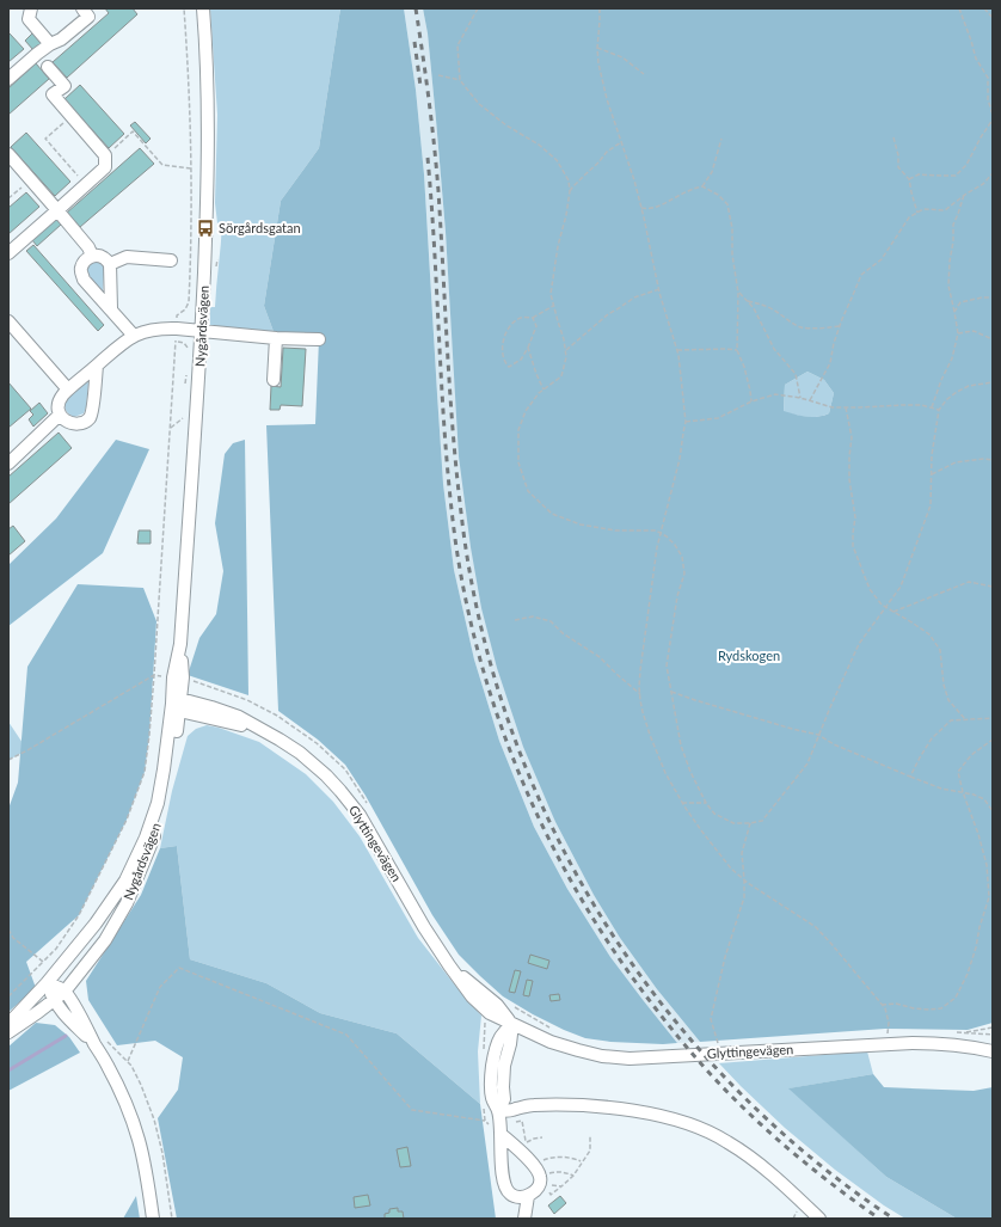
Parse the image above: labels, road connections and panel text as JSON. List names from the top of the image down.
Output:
{
  "streets": {
    "street": ["Nygårdsvägen", "Glyttingevägen"]
  },
  "crossings": [
    ["Nygårdsvägen", "Glyttingevägen"]
  ],
  "parks": ["Rydskogen"],
  "places": {
    "bus stop": ["Sörgårdsgatan"]
  }
}
